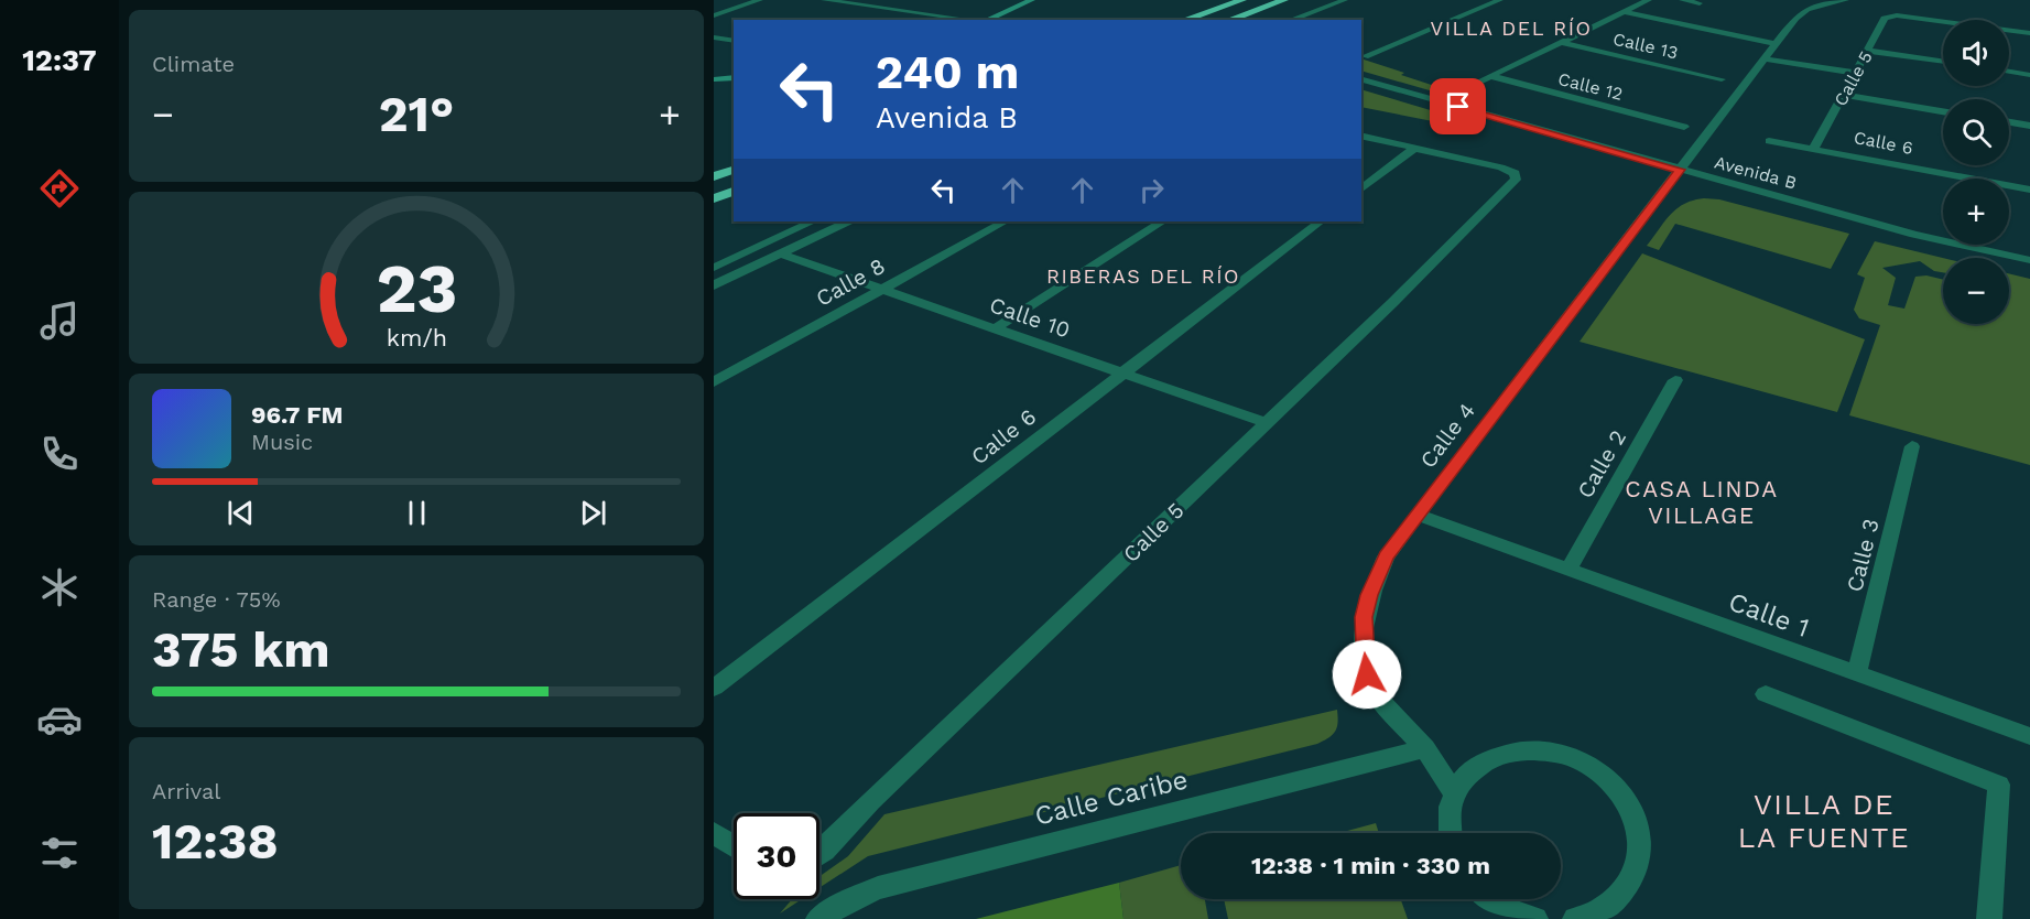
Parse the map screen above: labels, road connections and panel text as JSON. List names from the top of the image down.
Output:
{
  "streets": {
    "street": [
      "Calle 13",
      "Calle 5",
      "Calle 12",
      "Calle 6",
      "Avenida B",
      "Calle 8",
      "Calle 10",
      "Calle 4",
      "Calle 2",
      "Calle 3",
      "Calle 1",
      "Calle Caribe"
    ]
  },
  "crossings": [
    ["Calle 5", "Calle 6"],
    ["Calle 5", "Calle 10"],
    ["Calle 6", "Calle 10"],
    ["Avenida B", "Calle 4"],
    ["Calle 8", "Calle 10"],
    ["Calle 4", "Calle 1"],
    ["Calle 4", "Calle Caribe"],
    ["Calle 2", "Calle 1"],
    ["Calle 3", "Calle 1"]
  ],
  "districts": [
    "VILLA DEL RÍO",
    "RIBERAS DEL RÍO",
    "CASA LINDA VILLAGE",
    "VILLA DE LA FUENTE"
  ],
  "page": {
    "tabs": "12:37",
    "tile": [
      "Climate",
      ["Range · 75%", "375 km"],
      ["Arrival", "12:38"]
    ],
    "map_buttons": ["+", "−"],
    "turn": ["240 m", "Avenida B"],
    "heat": ["−", "21°", "+"],
    "song": ["96.7 FM", "Music"],
    "limit": "30",
    "trip": "12:38 · 1 min · 330 m",
    "gauge": ["23", "km/h"]
  }
}
